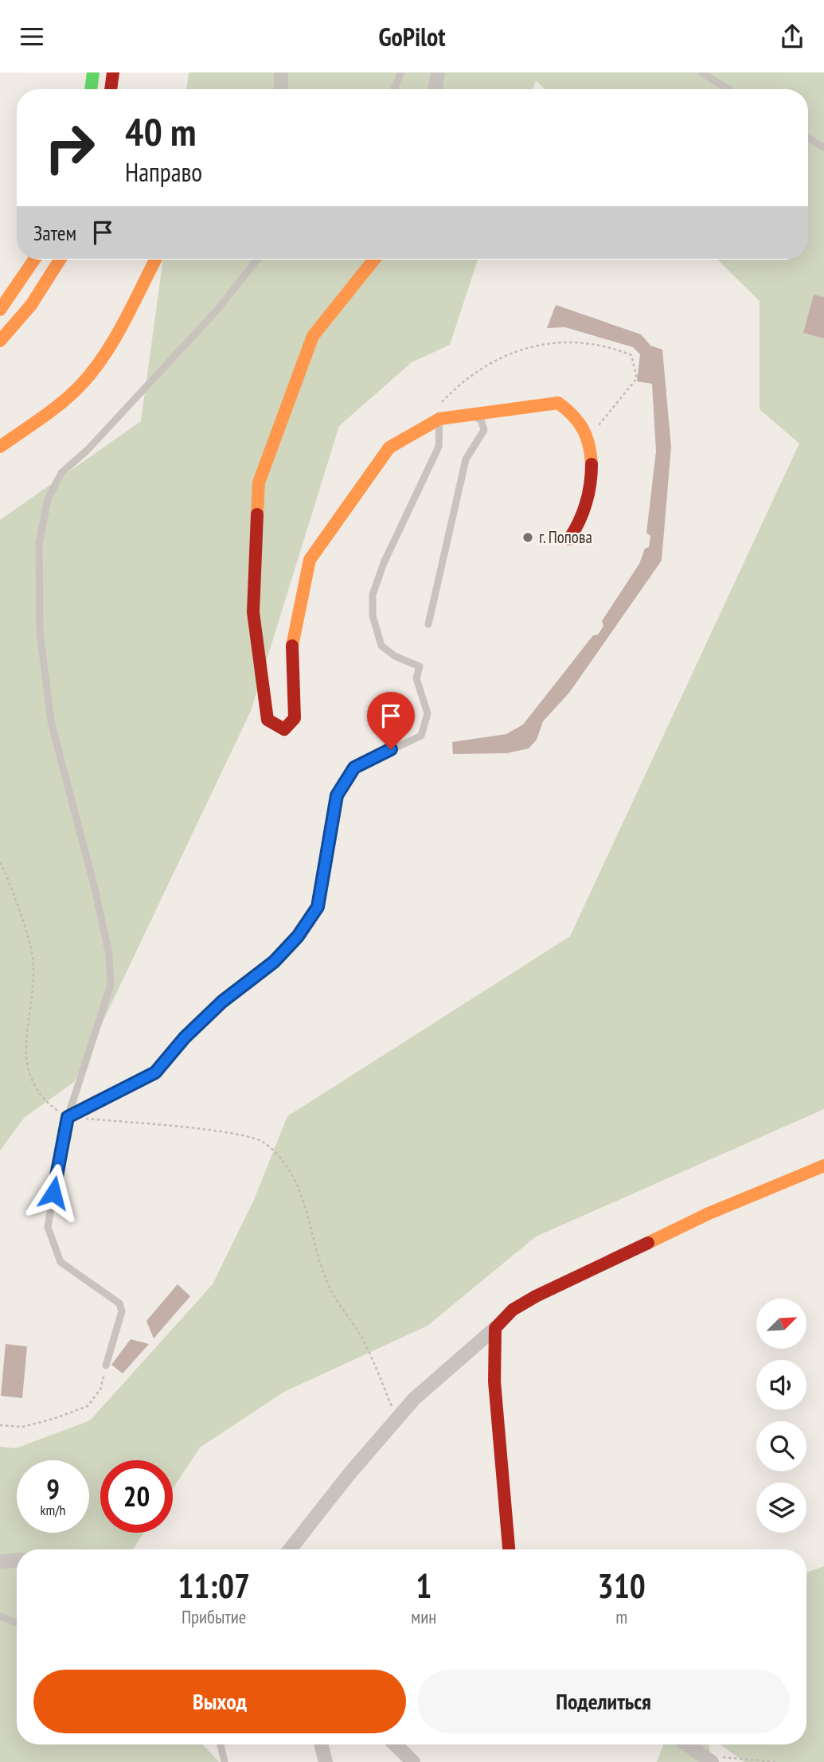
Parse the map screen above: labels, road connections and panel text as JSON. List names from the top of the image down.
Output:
{
  "places": ["г. Попова"],
  "north": "top right",
  "page": {
    "header": "GoPilot",
    "turn": ["40 m", "Направо"],
    "then": "Затем",
    "speed": "9 km/h",
    "limit": "20",
    "eta": [
      "11:07",
      "Прибытие",
      "1",
      "мин",
      "310",
      "m"
    ],
    "buttons": ["Выход", "Поделиться"]
  }
}
